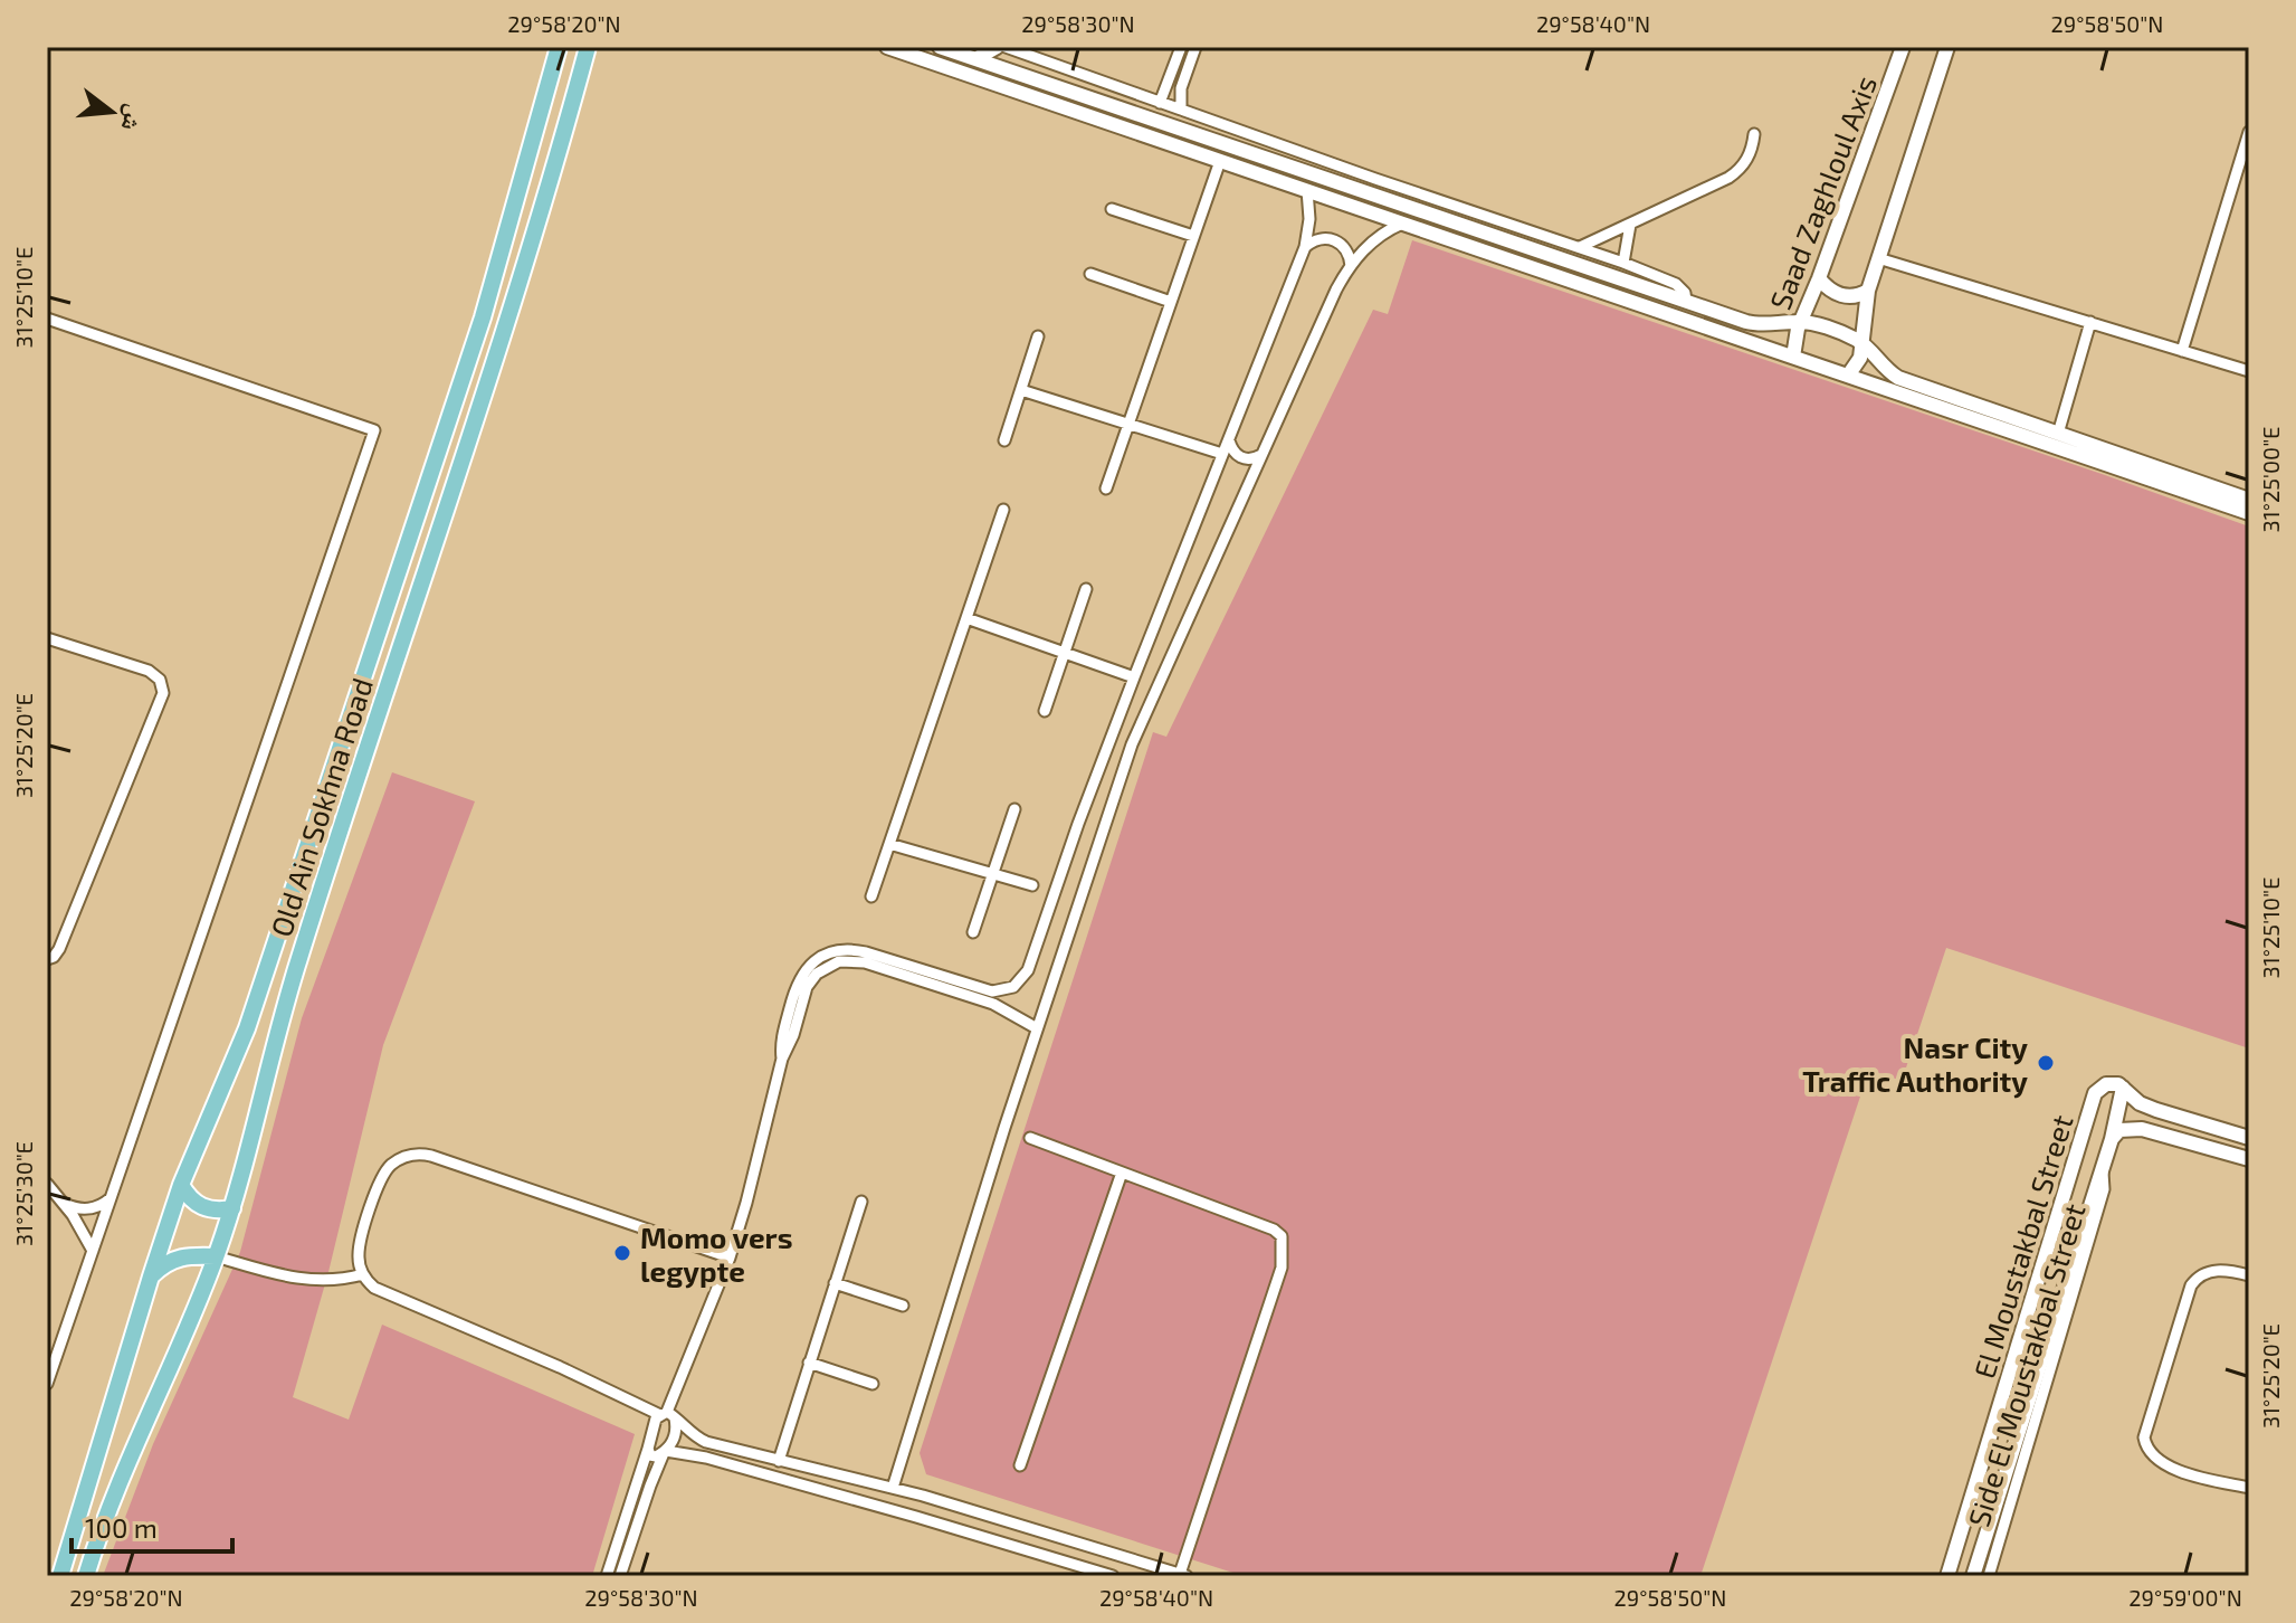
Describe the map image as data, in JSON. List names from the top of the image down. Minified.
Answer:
{"streets":{"main road":["Saad Zaghloul Axis","Old Ain Sokhna Road","El Moustakbal Street"],"street":["Side El Moustakbal Street"]},"crossings":[["El Moustakbal Street","Side El Moustakbal Street"]],"places":["Nasr City Traffic Authority","Momo vers legypte"],"scale_bar":"100 m","north":"right","coordinates":["29°58'20\"N","29°58'30\"N","29°58'40\"N","29°58'50\"N","31°25'10\"E","31°25'00\"E","31°25'20\"E","31°25'30\"E","29°59'00\"N"]}
